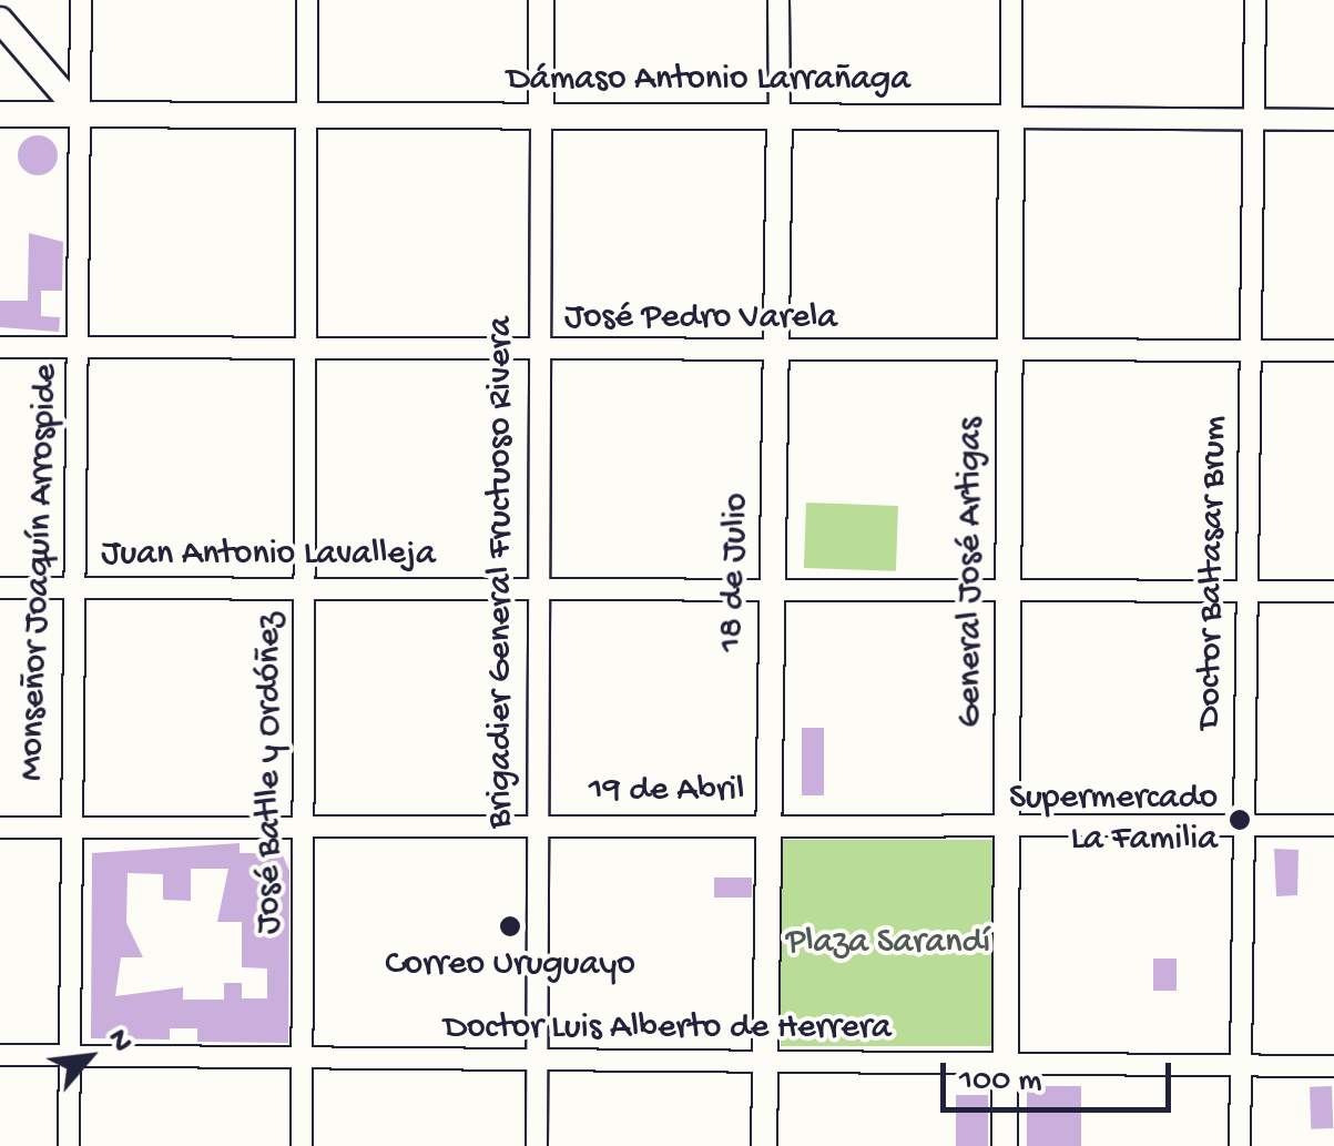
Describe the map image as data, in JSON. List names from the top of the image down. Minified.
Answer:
{"streets":{"street":["Dámaso Antonio Larrañaga","José Pedro Varela","Juan Antonio Lavalleja","Monseñor Joaquín Arrospide","Brigadier General Fructuoso Rivera","18 de Julio","General José Artigas","Doctor Baltasar Brum","José Batlle y Ordóñez","19 de Abril","Doctor Luis Alberto de Herrera"]},"crossings":[["Dámaso Antonio Larrañaga","Monseñor Joaquín Arrospide"],["Dámaso Antonio Larrañaga","Brigadier General Fructuoso Rivera"],["Dámaso Antonio Larrañaga","18 de Julio"],["Dámaso Antonio Larrañaga","General José Artigas"],["Dámaso Antonio Larrañaga","Doctor Baltasar Brum"],["Dámaso Antonio Larrañaga","José Batlle y Ordóñez"],["José Pedro Varela","Monseñor Joaquín Arrospide"],["José Pedro Varela","Brigadier General Fructuoso Rivera"],["José Pedro Varela","18 de Julio"],["José Pedro Varela","General José Artigas"],["José Pedro Varela","Doctor Baltasar Brum"],["José Pedro Varela","José Batlle y Ordóñez"],["Juan Antonio Lavalleja","Monseñor Joaquín Arrospide"],["Juan Antonio Lavalleja","Brigadier General Fructuoso Rivera"],["Juan Antonio Lavalleja","18 de Julio"],["Juan Antonio Lavalleja","General José Artigas"],["Juan Antonio Lavalleja","Doctor Baltasar Brum"],["Juan Antonio Lavalleja","José Batlle y Ordóñez"],["Monseñor Joaquín Arrospide","19 de Abril"],["Monseñor Joaquín Arrospide","Doctor Luis Alberto de Herrera"],["Brigadier General Fructuoso Rivera","19 de Abril"],["Brigadier General Fructuoso Rivera","Doctor Luis Alberto de Herrera"],["18 de Julio","19 de Abril"],["18 de Julio","Doctor Luis Alberto de Herrera"],["General José Artigas","19 de Abril"],["General José Artigas","Doctor Luis Alberto de Herrera"],["Doctor Baltasar Brum","19 de Abril"],["Doctor Baltasar Brum","Doctor Luis Alberto de Herrera"],["José Batlle y Ordóñez","19 de Abril"],["José Batlle y Ordóñez","Doctor Luis Alberto de Herrera"]],"parks":["Plaza Sarandí"],"places":["Supermercado La Familia","Correo Uruguayo"],"scale_bar":"100 m","north":"top right"}
